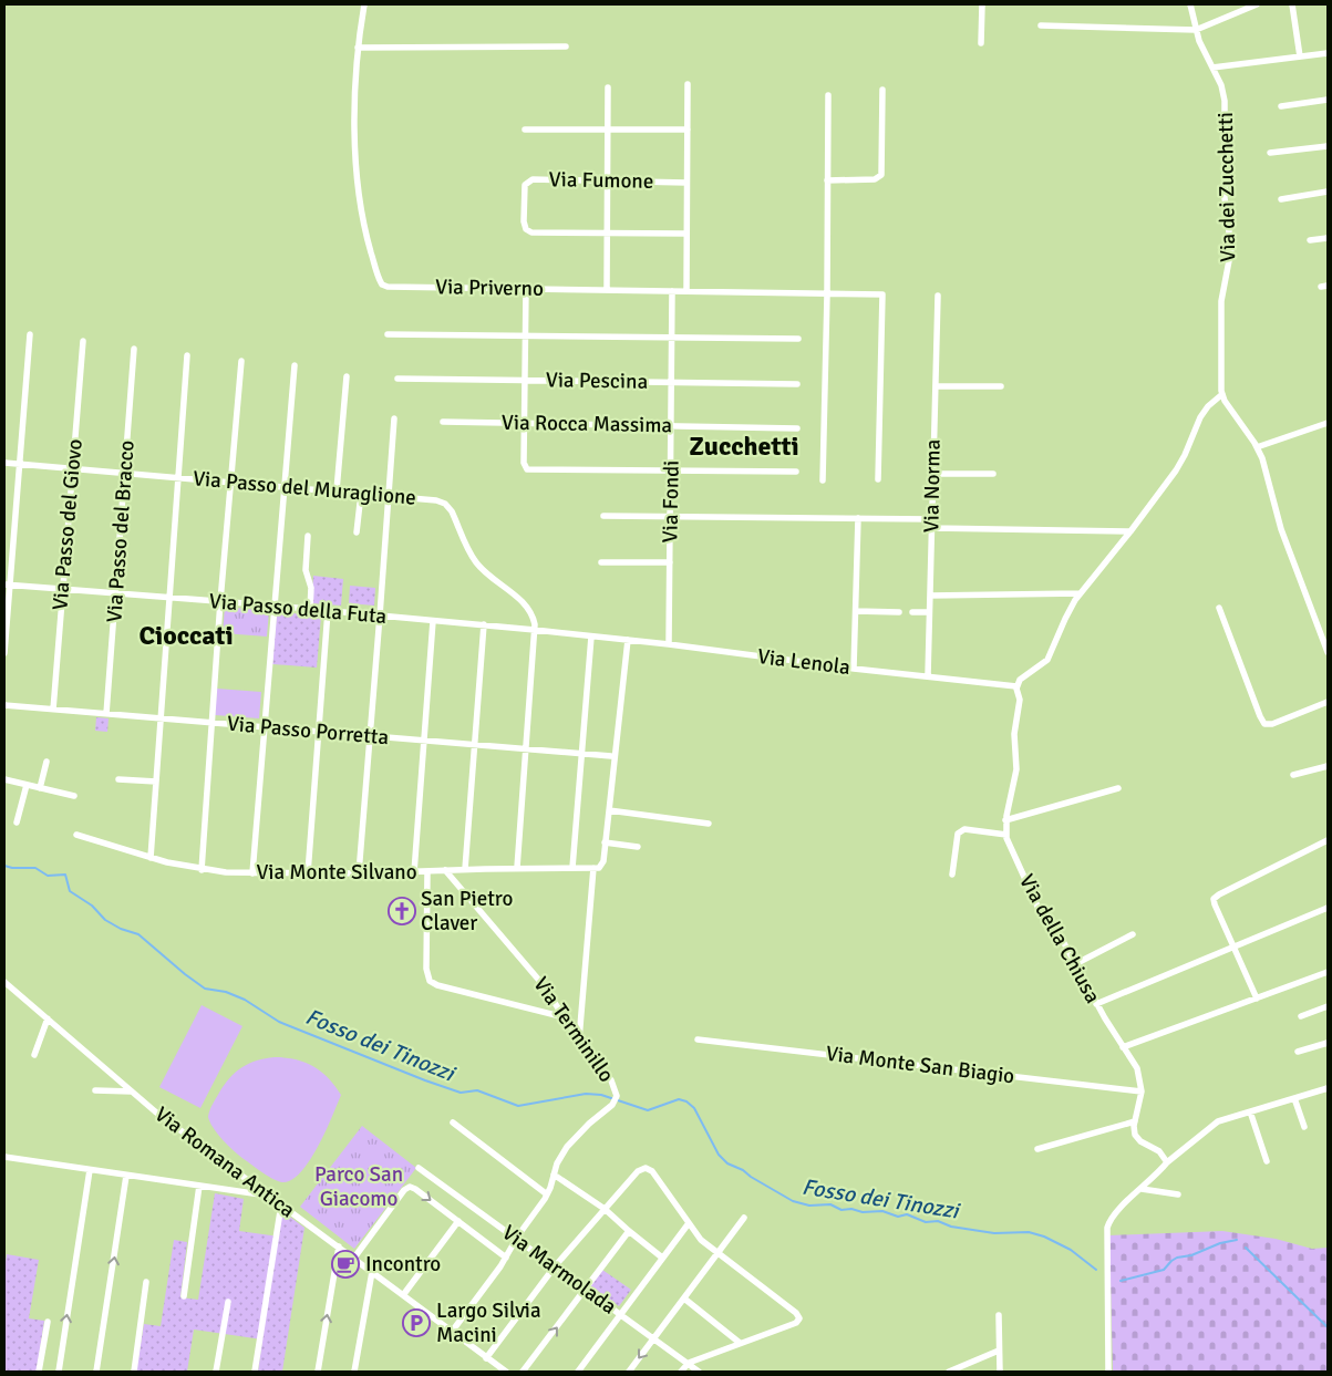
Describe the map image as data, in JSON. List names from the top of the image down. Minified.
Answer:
{"streets":{"street":["Via Fumone","Via dei Zucchetti","Via Priverno","Via Pescina","Via Rocca Massima","Via Norma","Via Passo del Muraglione","Via Fondi","Via Passo del Giovo","Via Passo del Bracco","Via Passo della Futa","Via Lenola","Via Passo Porretta","Via Monte Silvano","Via della Chiusa","Via Terminillo","Via Monte San Biagio","Via Romana Antica","Via Marmolada"]},"crossings":[["Via Priverno","Via Fondi"],["Via Pescina","Via Fondi"],["Via Rocca Massima","Via Fondi"],["Via Norma","Via Lenola"],["Via Passo del Muraglione","Via Passo del Giovo"],["Via Passo del Muraglione","Via Passo del Bracco"],["Via Passo del Muraglione","Via Passo della Futa"],["Via Fondi","Via Lenola"],["Via Passo del Giovo","Via Passo della Futa"],["Via Passo del Giovo","Via Passo Porretta"],["Via Passo del Bracco","Via Passo della Futa"],["Via Passo del Bracco","Via Passo Porretta"],["Via Passo della Futa","Via Lenola"],["Via Lenola","Via della Chiusa"],["Via Monte Silvano","Via Terminillo"],["Via della Chiusa","Via Monte San Biagio"],["Via Terminillo","Via Romana Antica"],["Via Terminillo","Via Marmolada"]],"districts":["Zucchetti","Cioccati"],"water":["Fosso dei Tinozzi"],"parks":["Parco San Giacomo"],"places":{"church":["San Pietro Claver"],"cafe":["Incontro"],"parking":["Largo Silvia Macini"]}}
